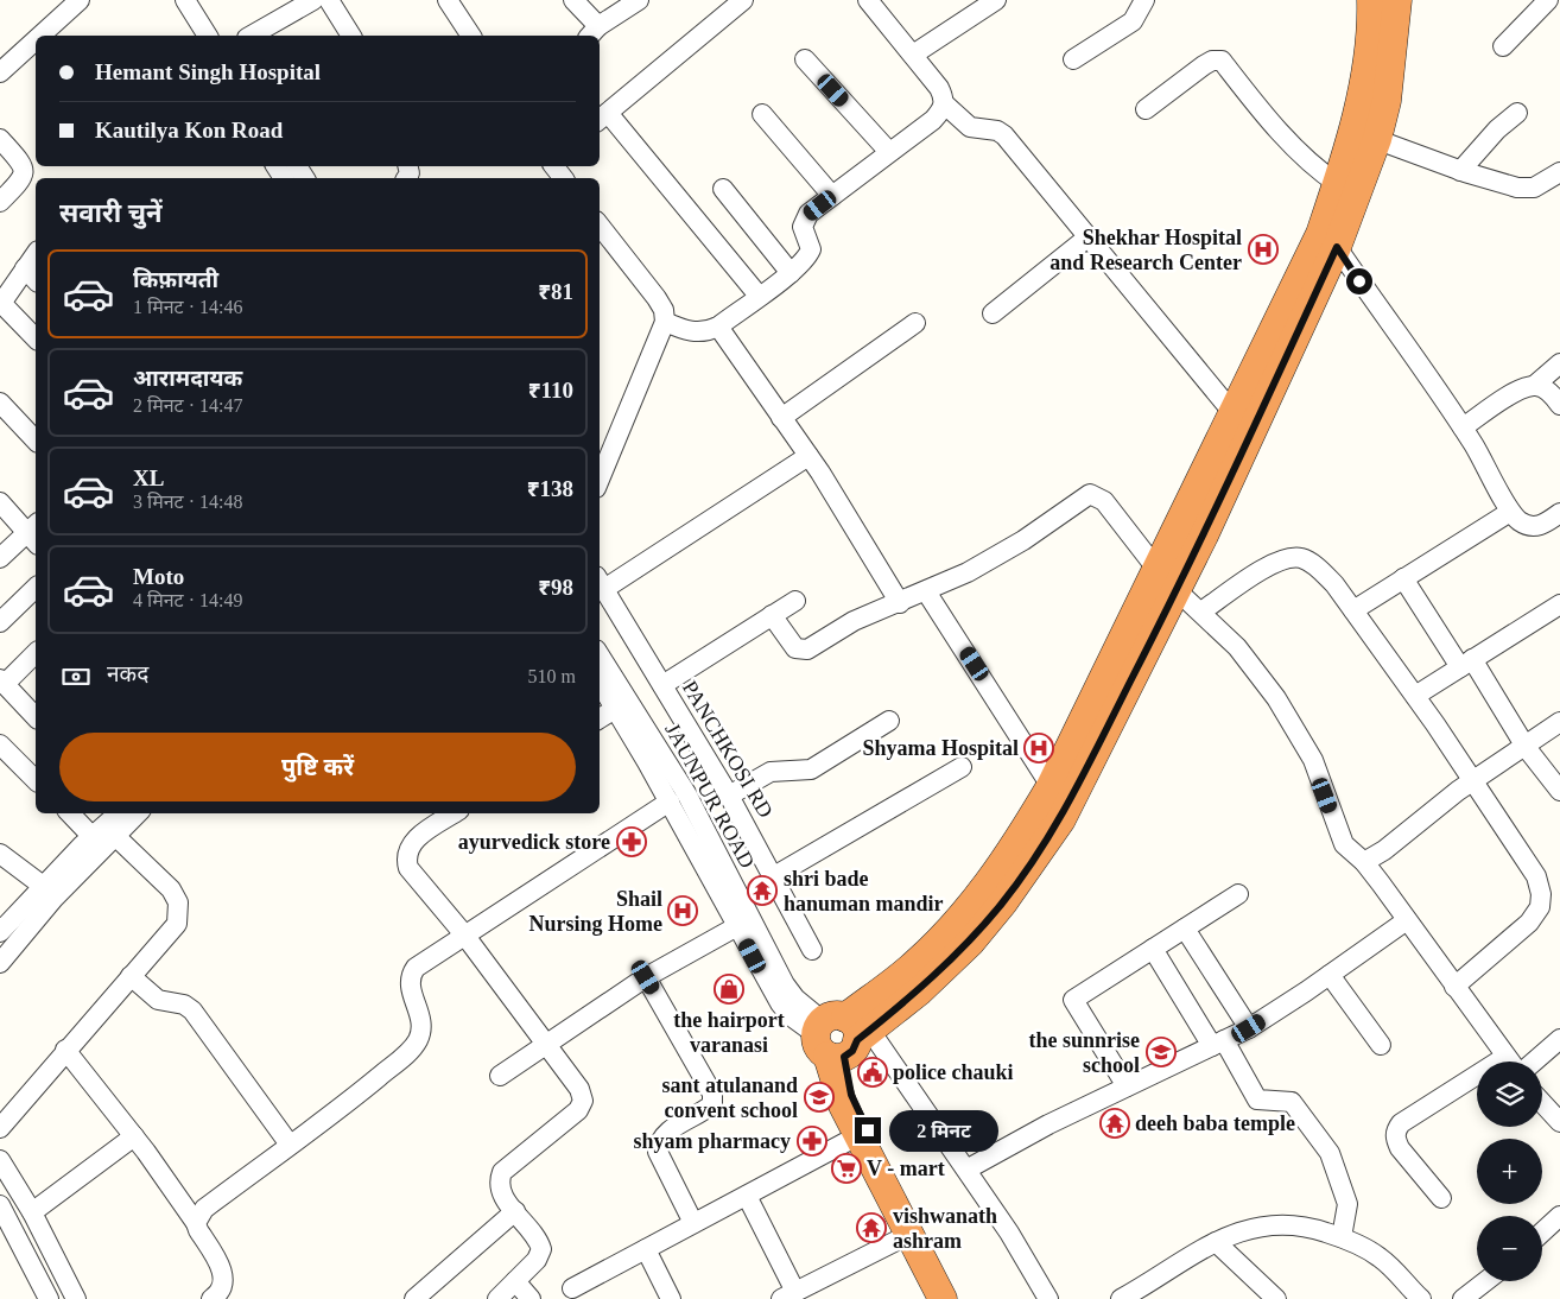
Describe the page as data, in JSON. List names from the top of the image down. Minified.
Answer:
{"streets":{"street":["PANCHKOSI RD","JAUNPUR ROAD"]},"places":{"hospital":["Shekhar Hospital and Research Center","Shyama Hospital","Shail Nursing Home"],"pharmacy":["ayurvedick store","shyam pharmacy"],"temple":["shri bade hanuman mandir","deeh baba temple","vishwanath ashram"],"shop":["the hairport varanasi"],"school or university":["the sunnrise school","sant atulanand convent school"],"public building":["police chauki"],"supermarket":["V - mart"]},"page":{"banner":["Hemant Singh Hospital","Kautilya Kon Road"],"heading":"सवारी चुनें","list":[{"name":"किफ़ायती","note":"1 मिनट · 14:46","value":"₹81"},{"name":"आरामदायक","note":"2 मिनट · 14:47","value":"₹110"},{"name":"XL","note":"3 मिनट · 14:48","value":"₹138"},{"name":"Moto","note":"4 मिनट · 14:49","value":"₹98"}],"pay":["नकद","510 m"],"buttons":"पुष्टि करें","map_buttons":["+","−"],"bubble":"2 मिनट"}}
